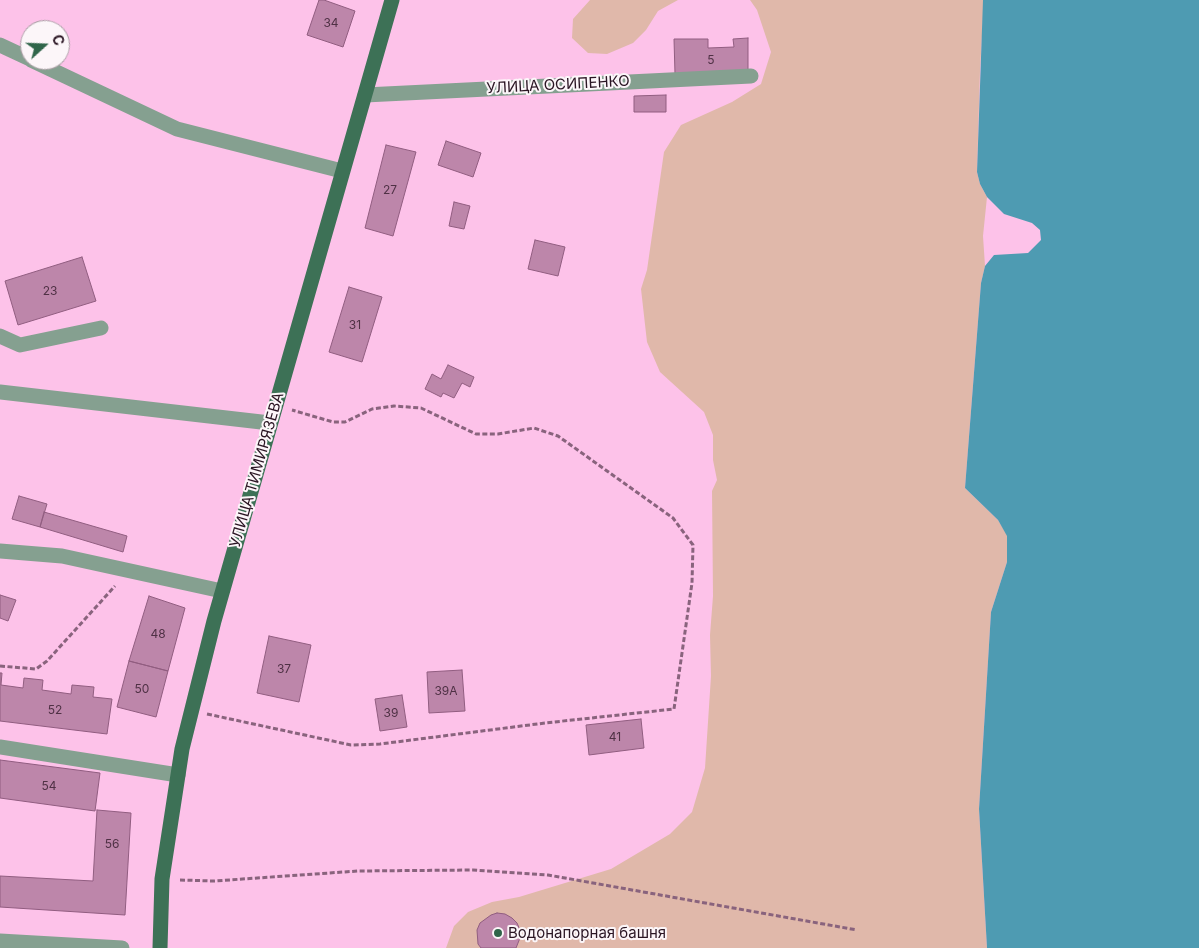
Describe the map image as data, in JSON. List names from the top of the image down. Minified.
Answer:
{"streets":{"main road":["УЛИЦА ТИМИРЯЗЕВА"],"street":["УЛИЦА ОСИПЕНКО"]},"crossings":[["УЛИЦА ОСИПЕНКО","УЛИЦА ТИМИРЯЗЕВА"]],"places":["Водонапорная башня"],"house_numbers":["34","5","27","23","31","48","37","50","39А","52","39","41","54","56"],"north":"right"}
